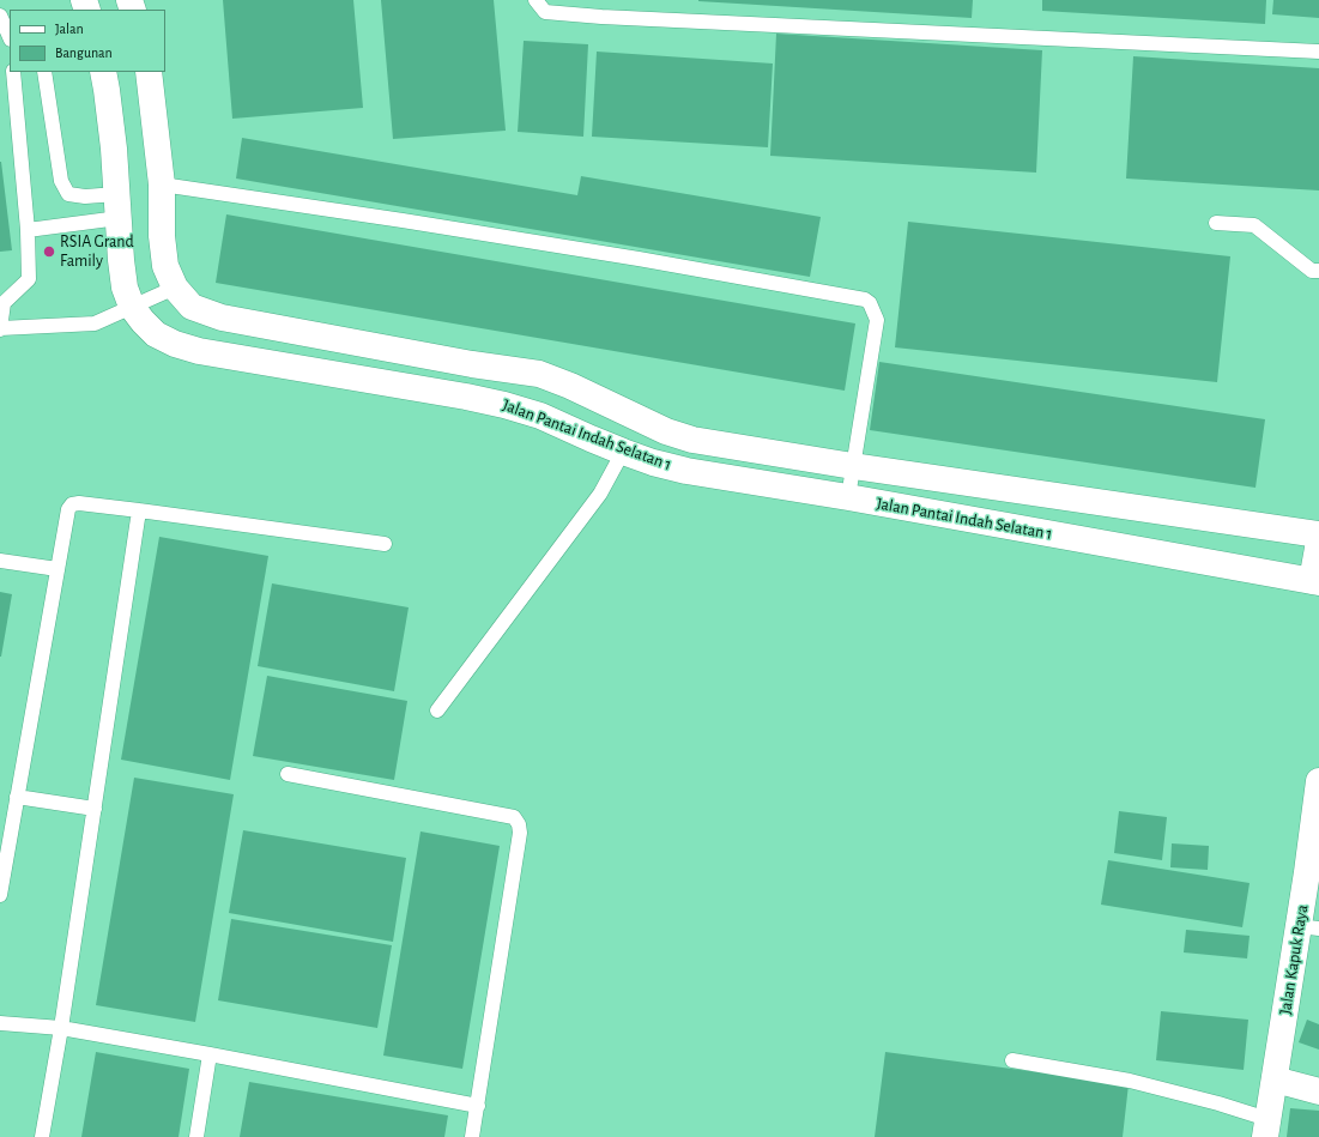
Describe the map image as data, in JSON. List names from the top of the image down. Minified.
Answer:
{"streets":{"street":["Jalan Pantai Indah Selatan 1","Jalan Kapuk Raya"]},"places":["RSIA Grand Family"],"legend":["Jalan","Bangunan"]}
